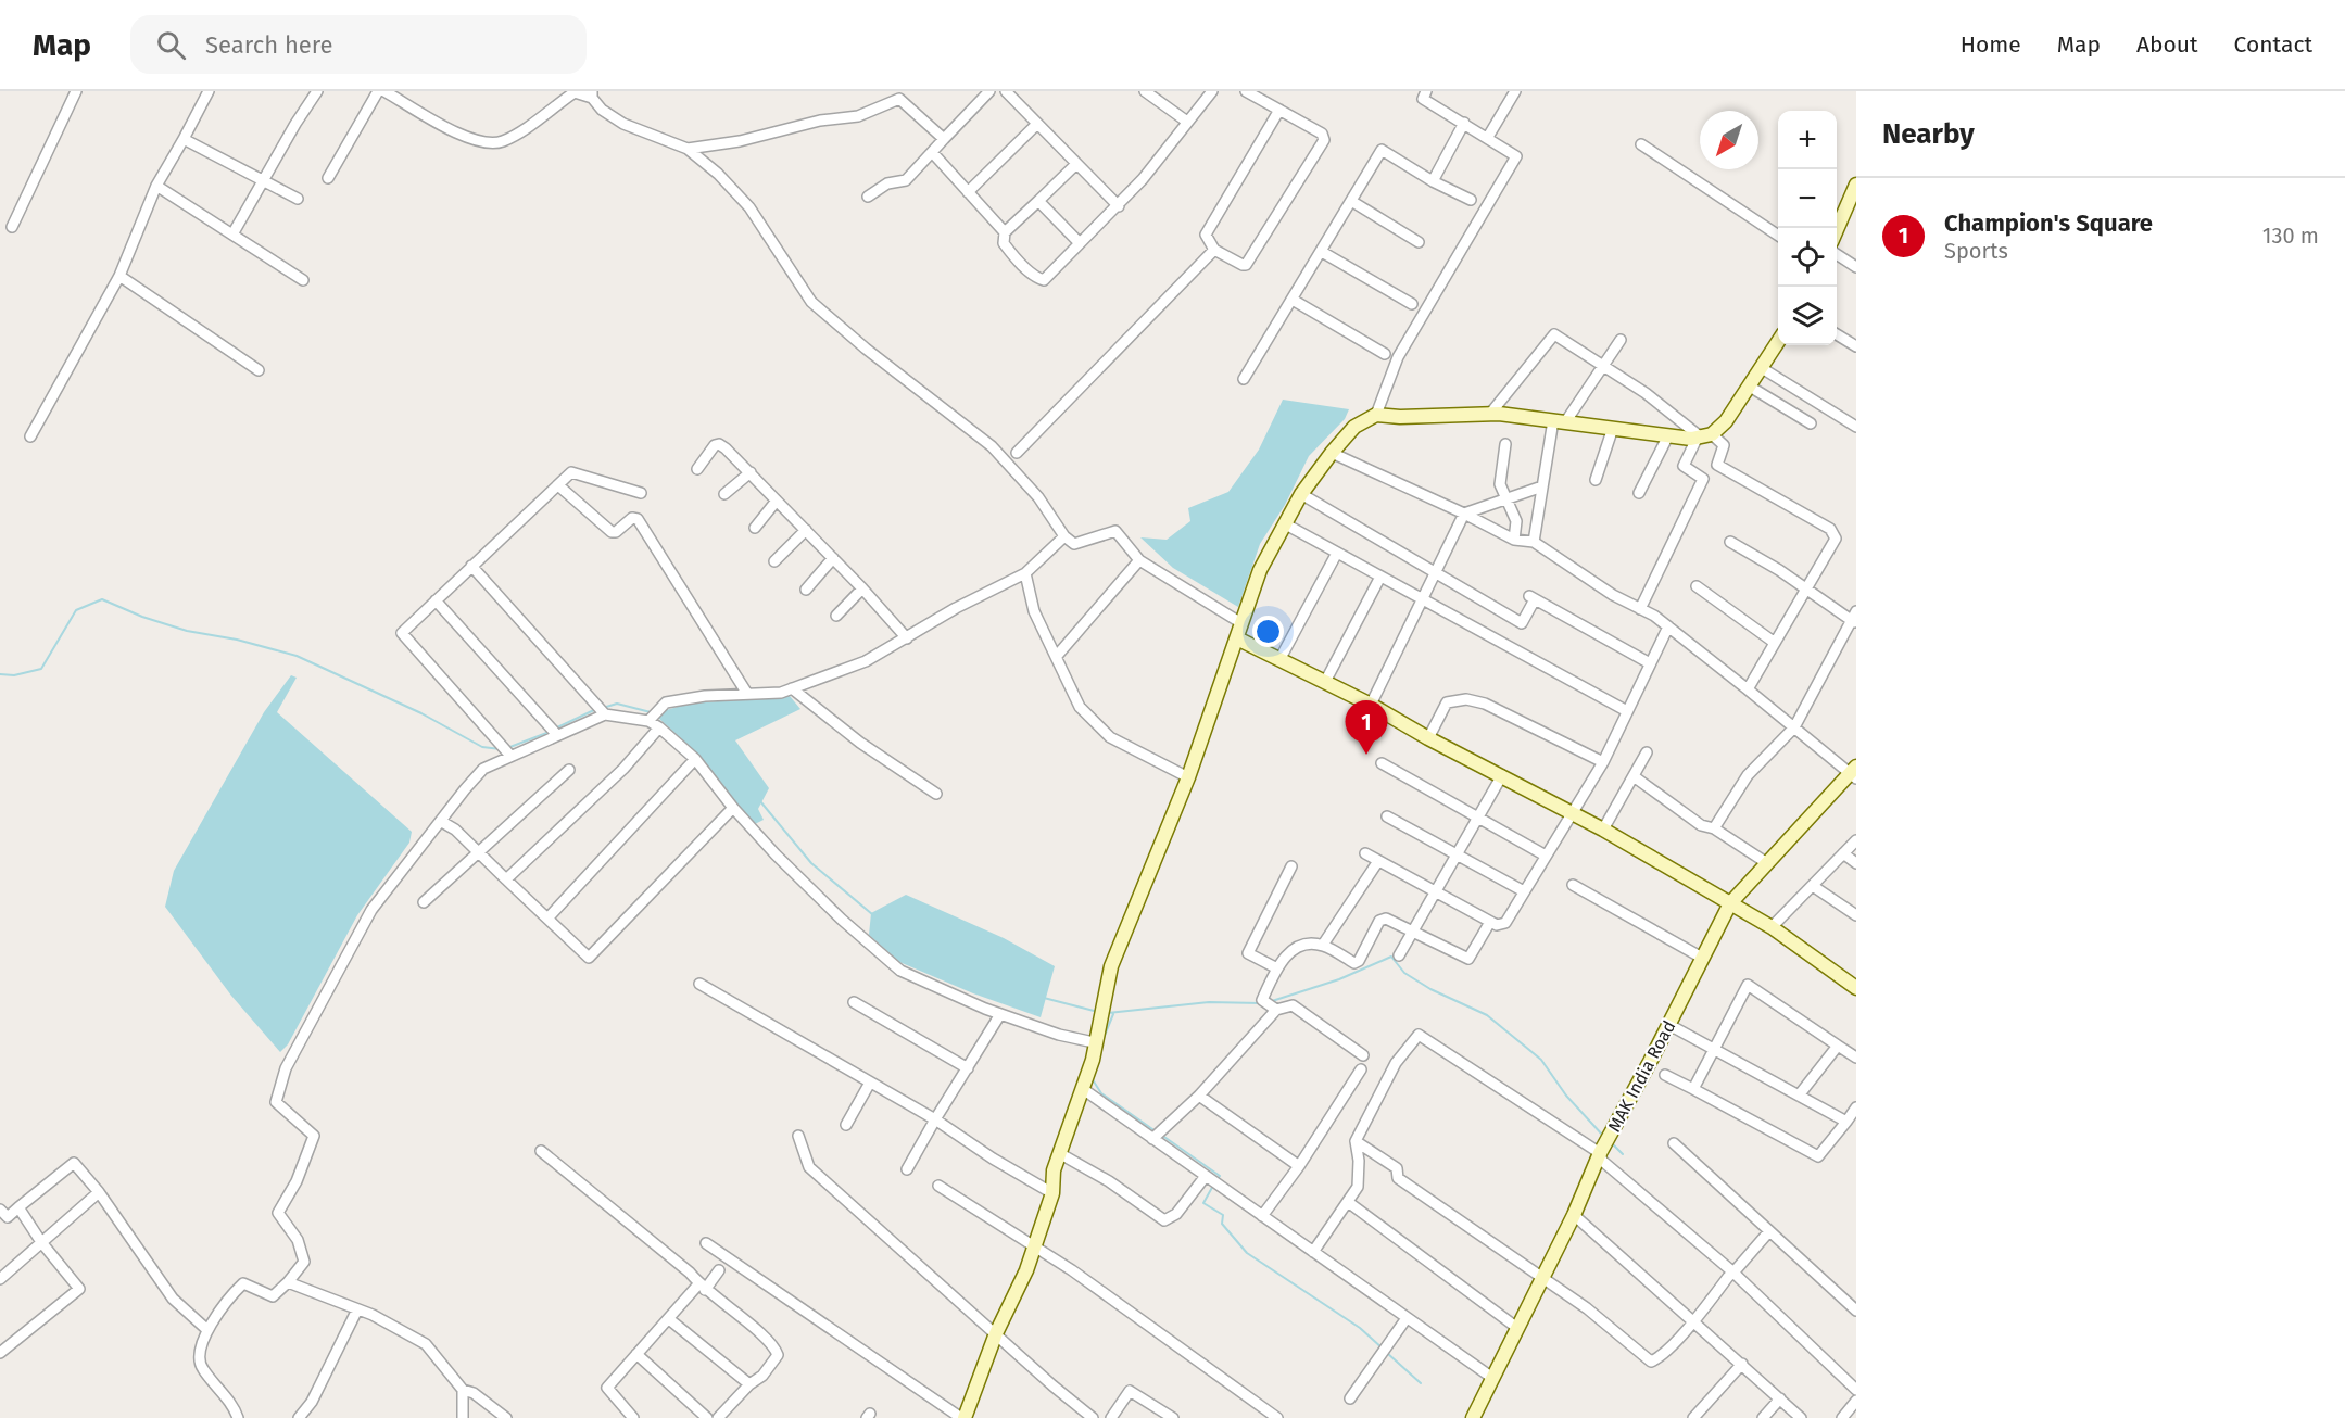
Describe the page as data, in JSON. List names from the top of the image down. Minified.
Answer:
{"streets":{"street":["MAK India Road"]},"north":"bottom left","page":{"header":"Map","search":"Search here","nav":["Home","Map","About","Contact"],"heading":"Nearby","map_buttons":["+","−"],"list":[{"mark":"1","name":"Champion's Square","note":"Sports","value":"130 m"}],"pins":"1"}}
